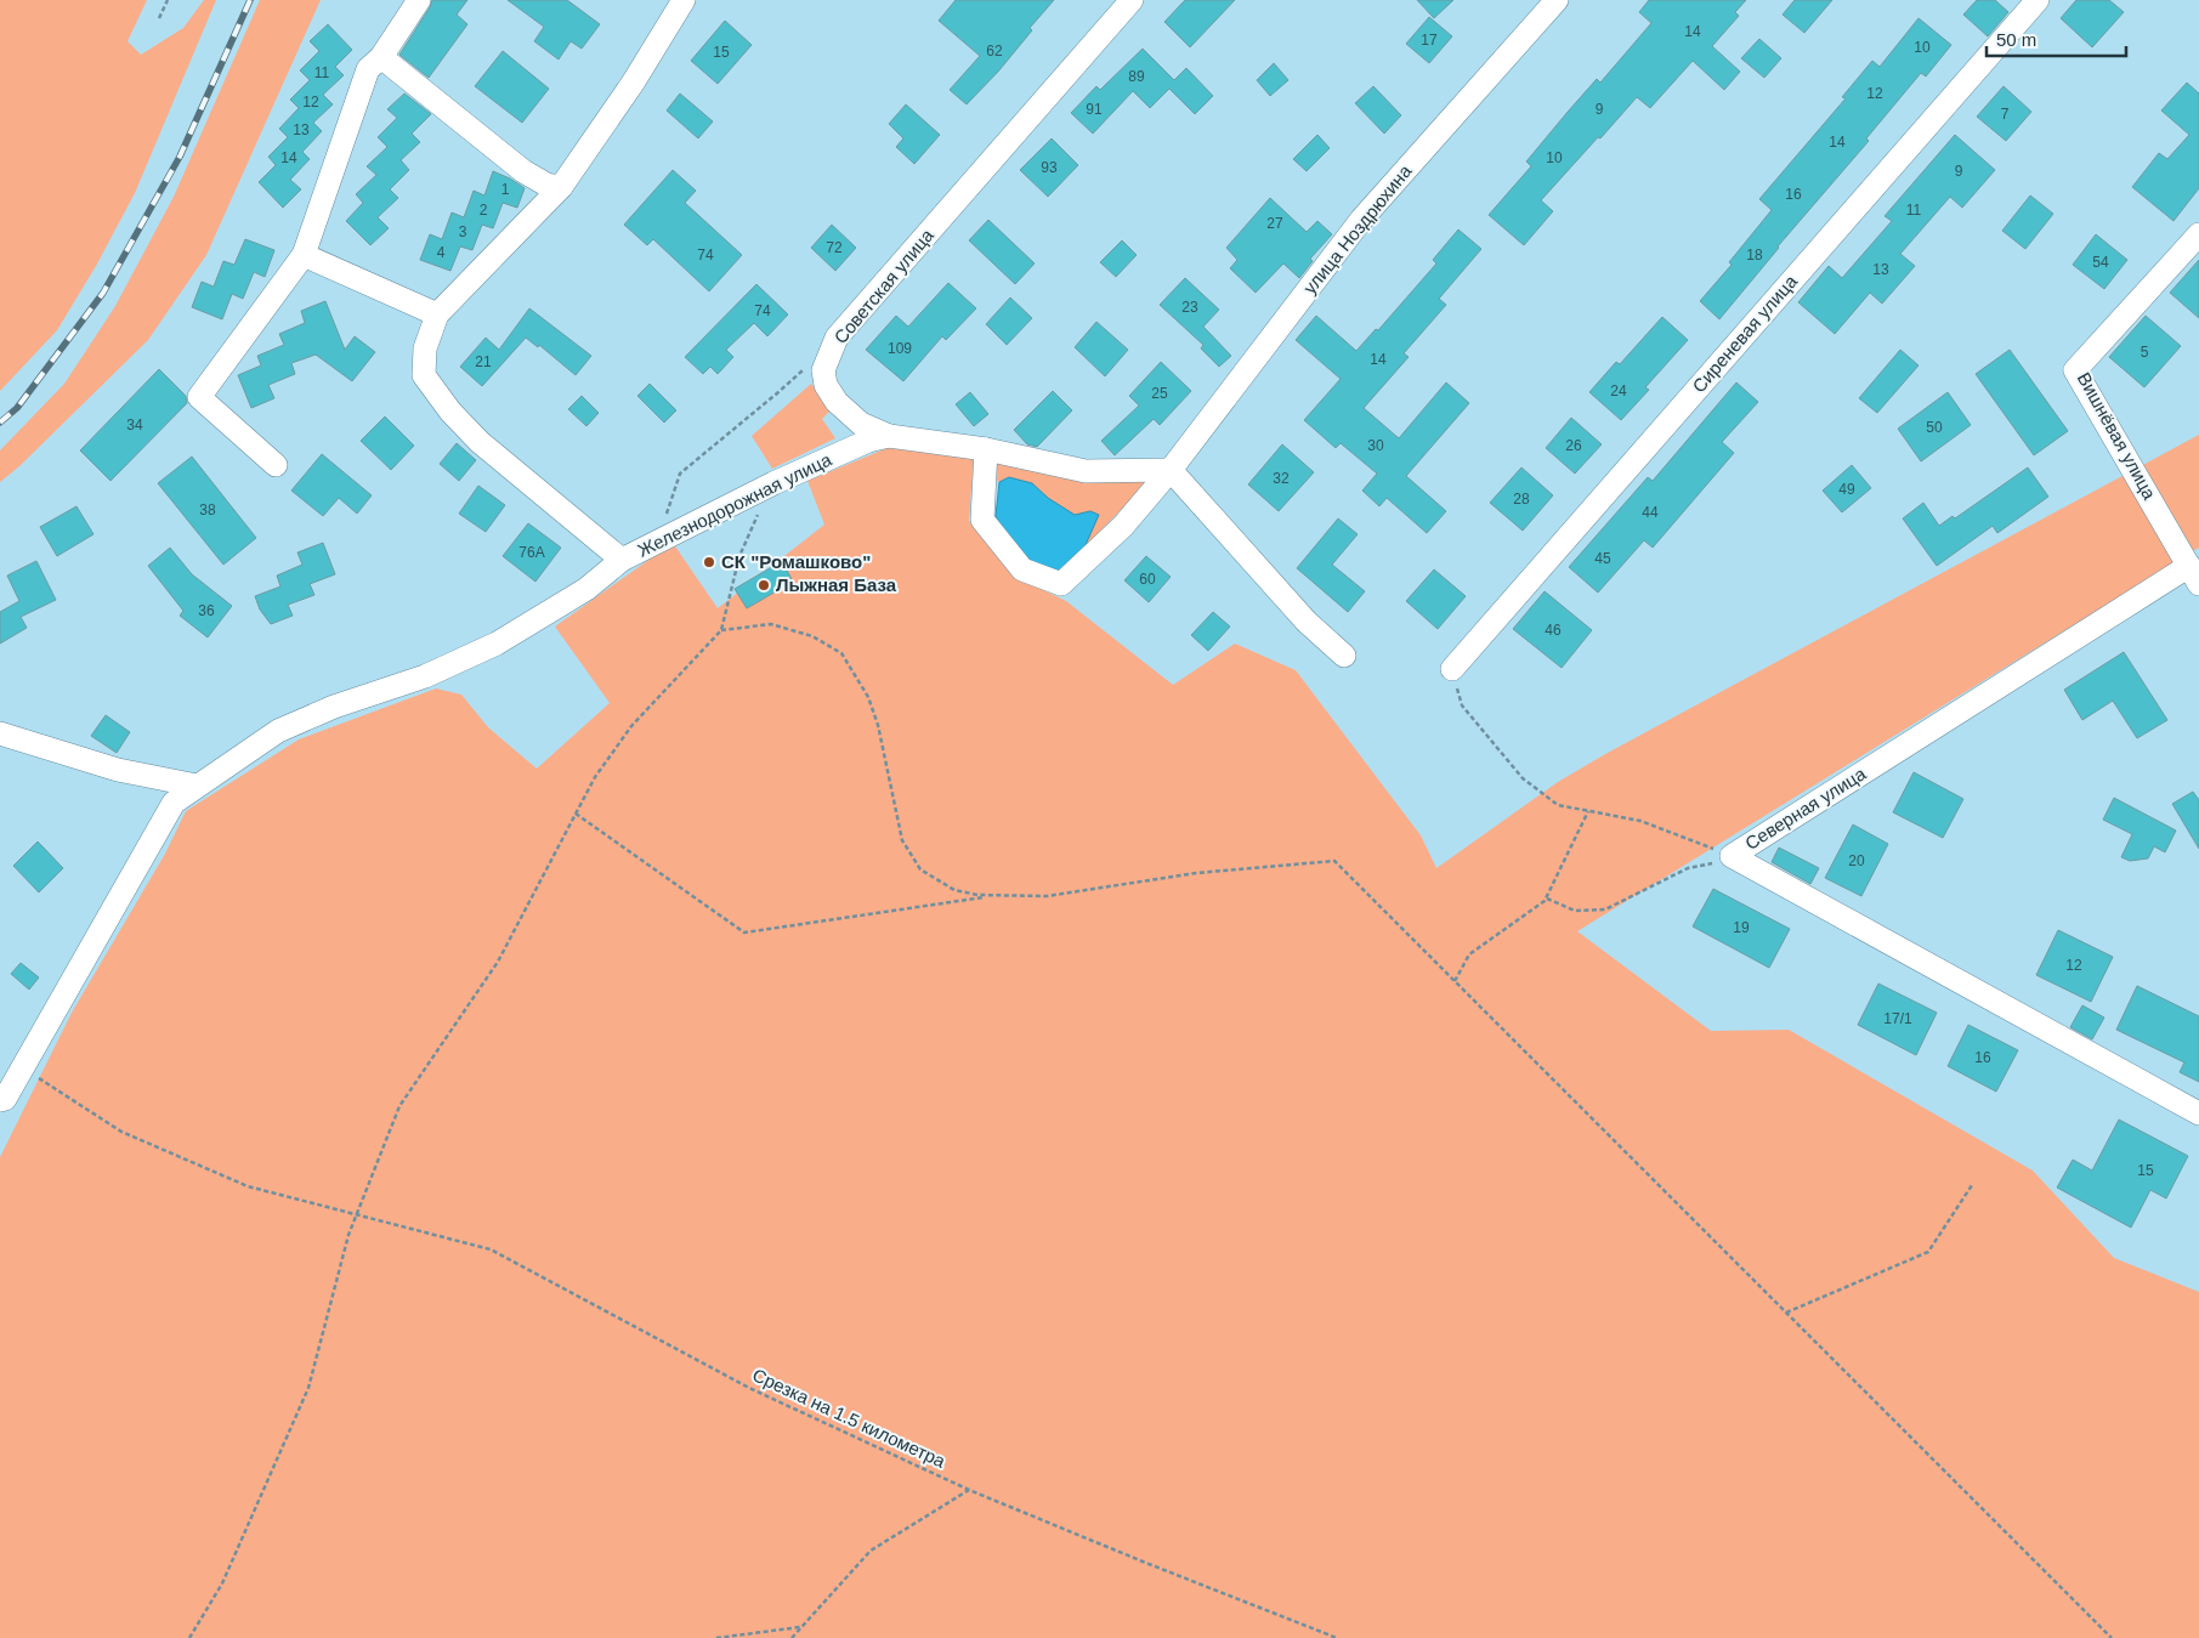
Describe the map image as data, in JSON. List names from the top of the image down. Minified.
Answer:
{"streets":{"street":["улица Ноздрюхина","Советская улица","Сиреневая улица","Вишнёвая улица","Железнодорожная улица","Северная улица"],"path":["Срезка на 1.5 километра"]},"crossings":[["улица Ноздрюхина","Советская улица"],["Советская улица","Железнодорожная улица"],["Вишнёвая улица","Северная улица"]],"places":["СК \"Ромашково\"","Лыжная База"],"house_numbers":["14","17","10","62","15","11","89","12","12","91","9","7","13","14","14","10","93","9","1","16","2","11","27","3","72","4","74","18","54","13","23","74","109","5","14","21","24","25","34","50","30","26","32","49","28","38","44","76А","45","60","36","46","20","19","12","17/1","16","15"],"scale_bar":"50 m"}
